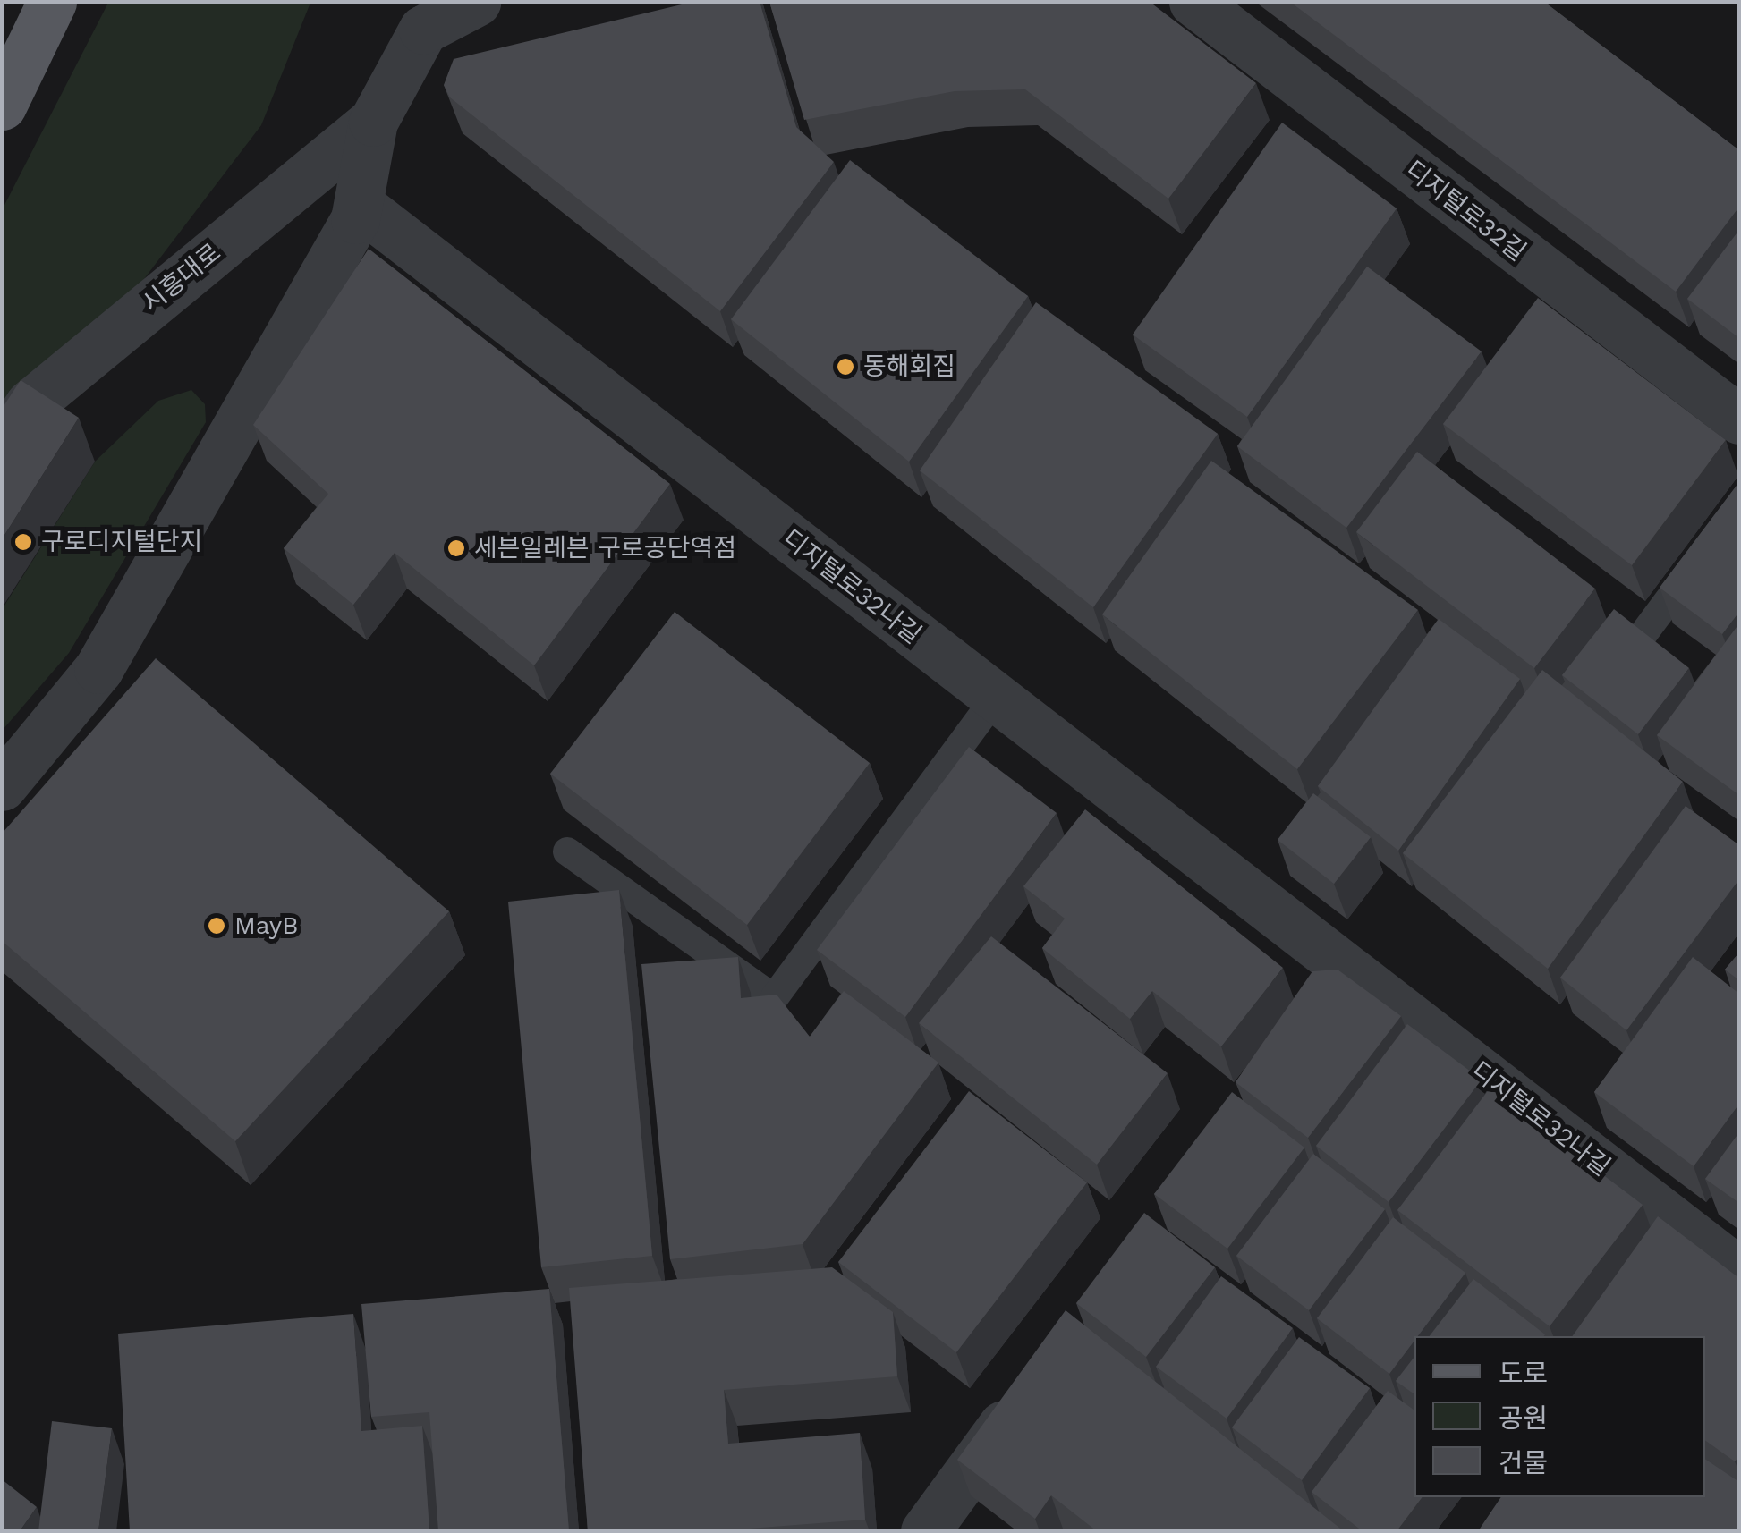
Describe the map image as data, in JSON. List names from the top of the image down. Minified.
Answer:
{"streets":{"street":["디지털로32길","시흥대로","디지털로32나길"]},"places":["동해회집","구로디지털단지","세븐일레븐 구로공단역점","MayB"],"legend":["도로","공원","건물"]}
